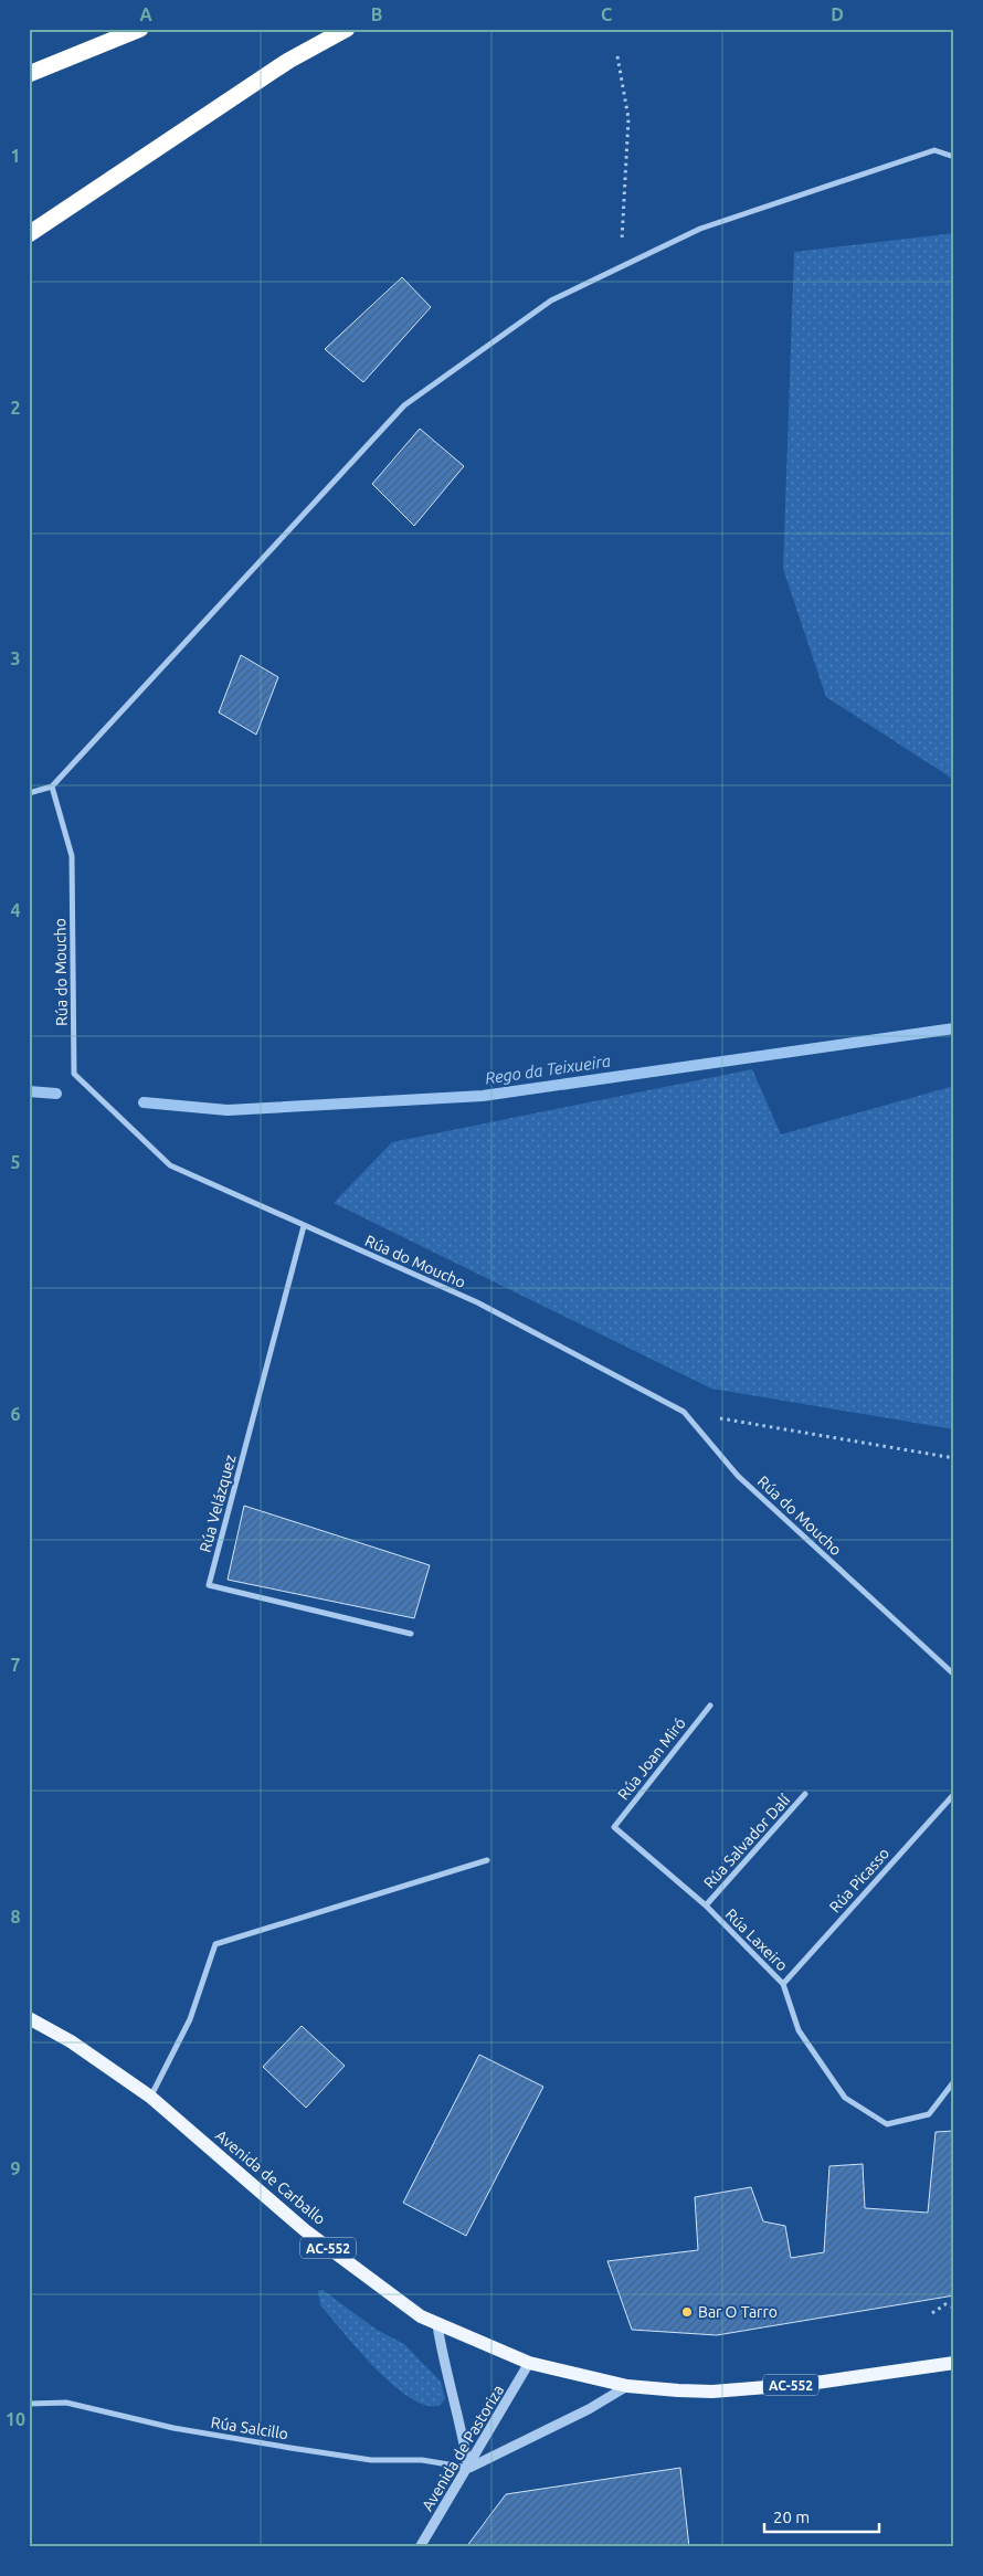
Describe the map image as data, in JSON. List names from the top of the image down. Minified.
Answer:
{"streets":{"main road":["Avenida de Carballo","AC-552"],"street":["Rúa do Moucho","Rúa Velázquez","Rúa Joan Miró","Rúa Salvador Dalí","Rúa Picasso","Rúa Laxeiro","Rúa Salcillo","Avenida de Pastoriza"]},"crossings":[["Rúa do Moucho","Rúa Velázquez"],["Rúa Joan Miró","Rúa Laxeiro"],["Rúa Salvador Dalí","Rúa Laxeiro"],["Rúa Picasso","Rúa Laxeiro"],["Avenida de Carballo","Avenida de Pastoriza"],["Rúa Salcillo","Avenida de Pastoriza"]],"water":["Rego da Teixueira"],"places":["Bar O Tarro"],"scale_bar":"20 m","grid":{"columns":["A","B","C","D"],"rows":["1","2","3","4","5","6","7","8","9","10"]}}
